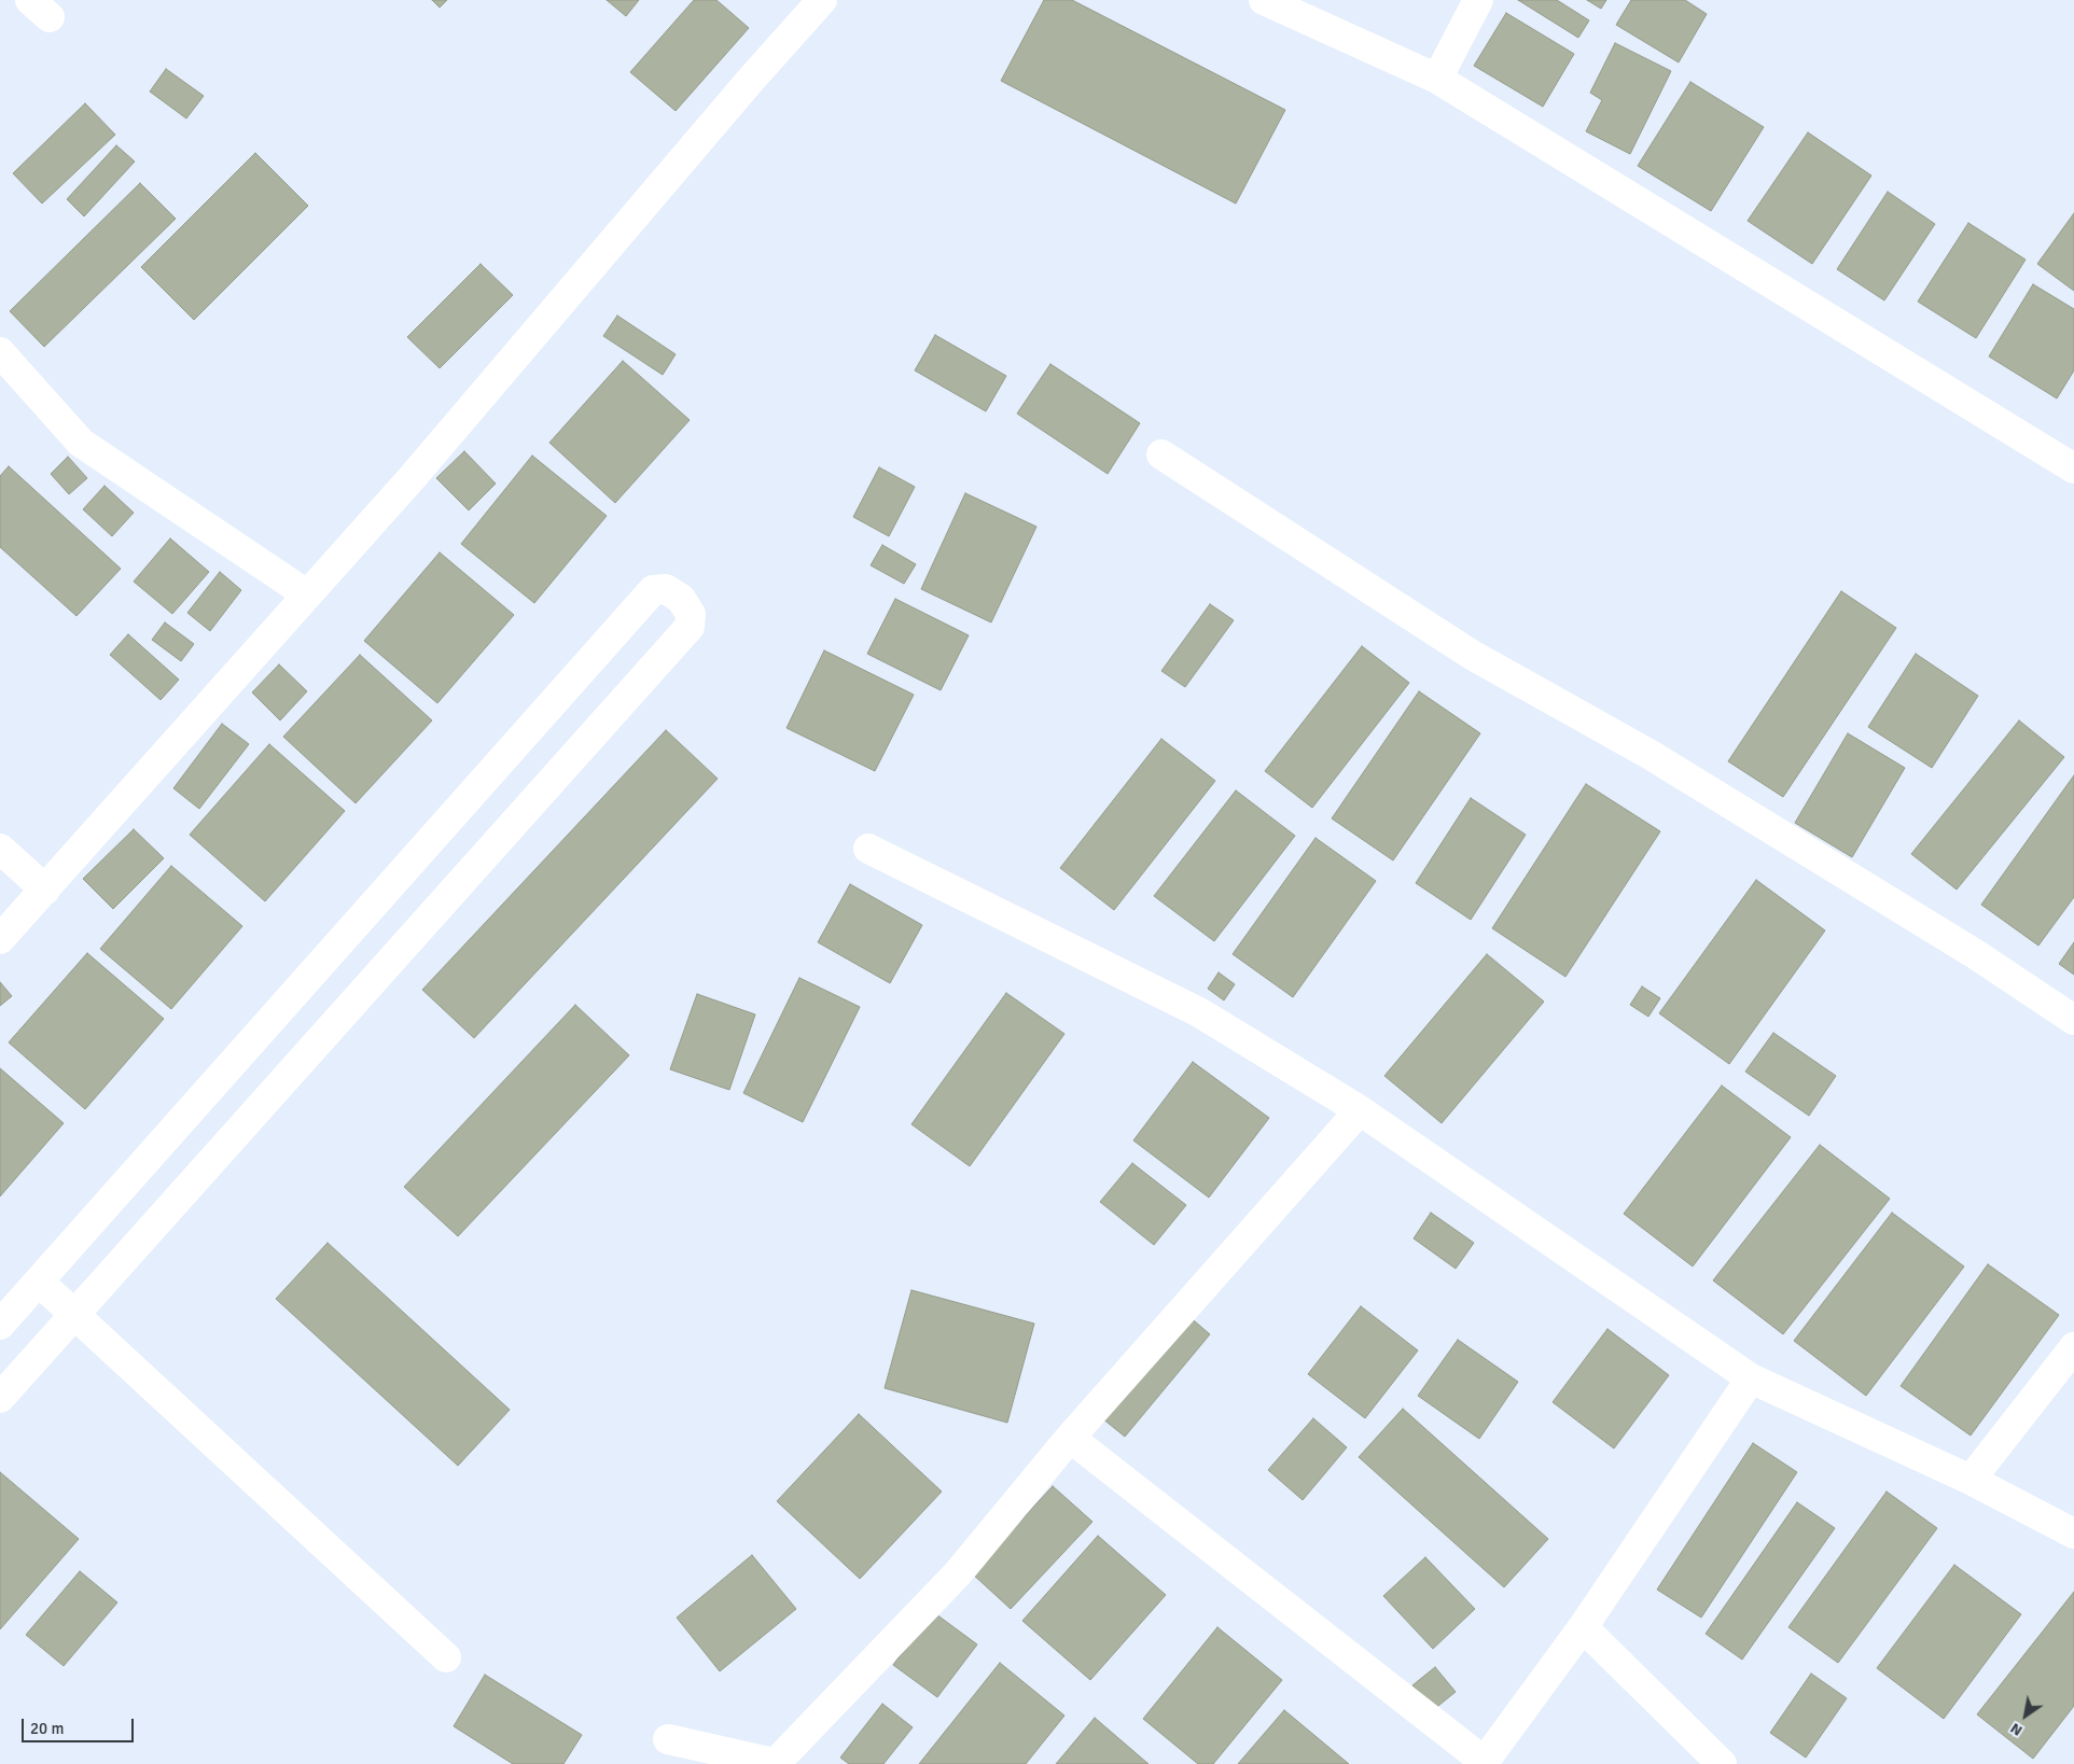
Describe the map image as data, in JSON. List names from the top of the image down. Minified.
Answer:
{"scale_bar":"20 m","north":"bottom left"}
